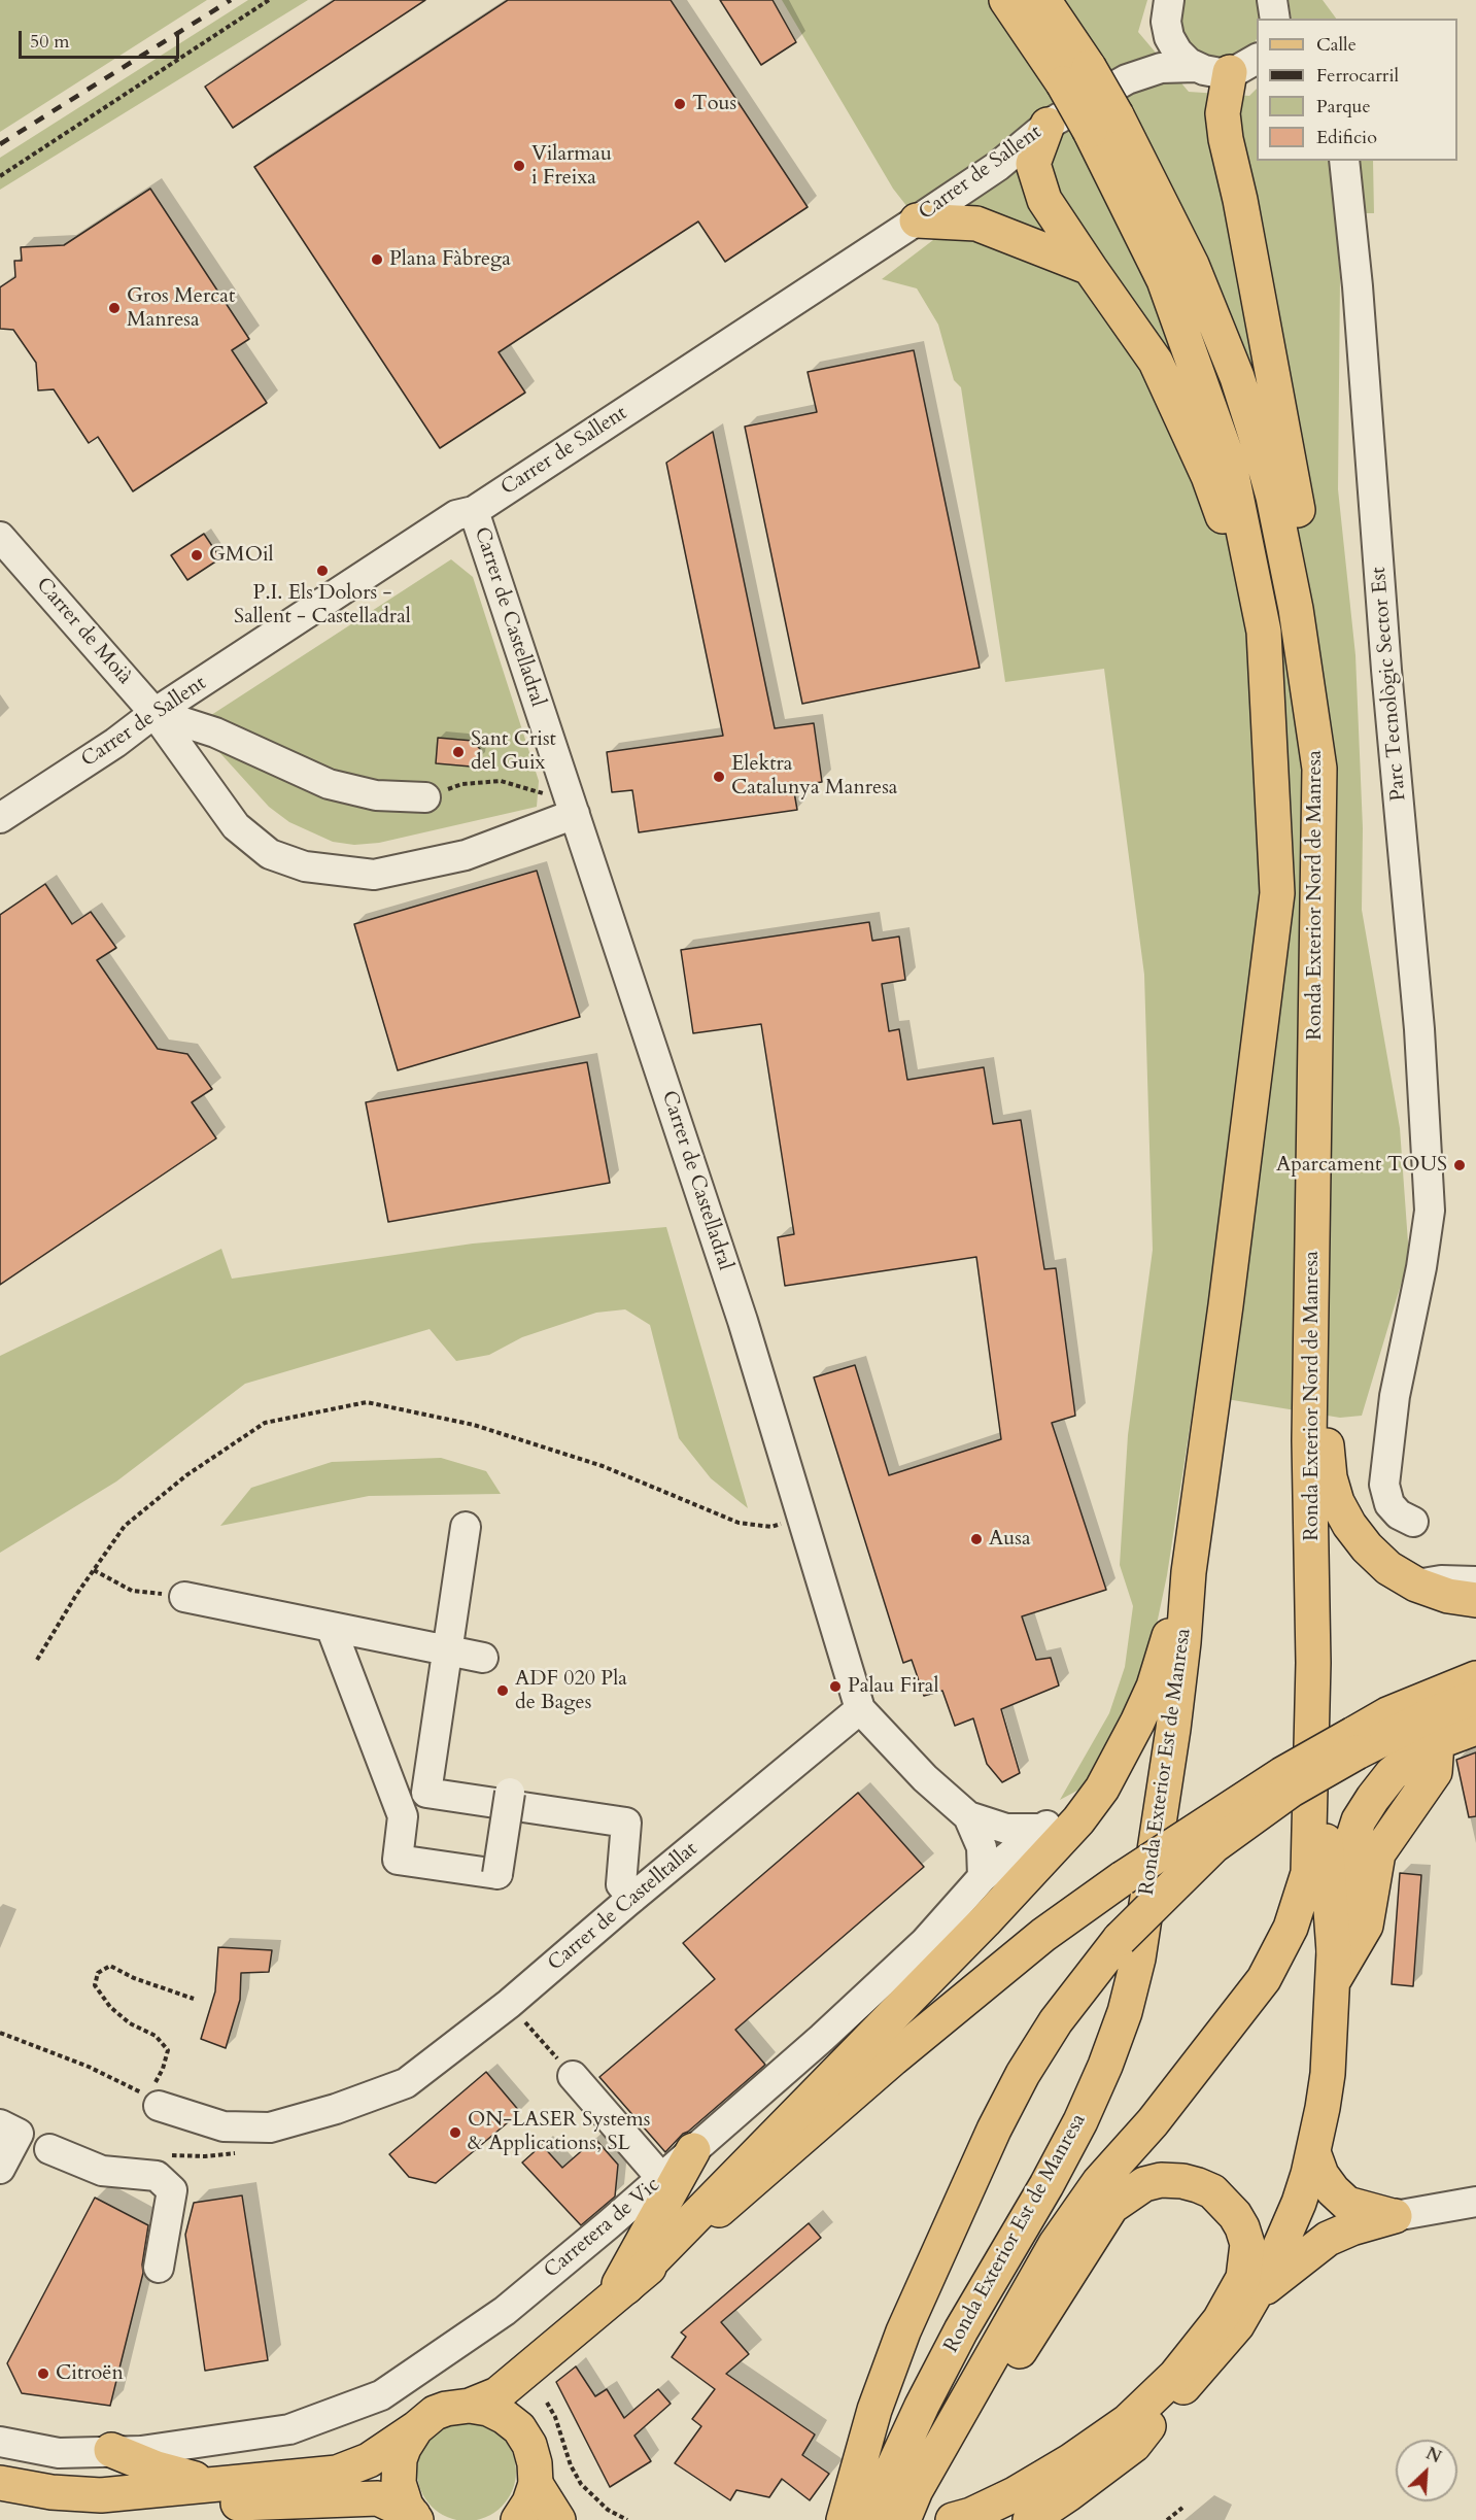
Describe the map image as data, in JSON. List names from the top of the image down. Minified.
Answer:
{"streets":{"main road":["Ronda Exterior Nord de Manresa","Ronda Exterior Est de Manresa"],"street":["Carrer de Sallent","Carrer de Castelladral","Carrer de Moià","Parc Tecnològic Sector Est","Carrer de Castelltallat","Carretera de Vic"]},"crossings":[["Carrer de Sallent","Carrer de Castelladral"],["Carrer de Sallent","Carrer de Moià"],["Carrer de Castelladral","Carrer de Moià"],["Carrer de Castelladral","Carrer de Castelltallat"],["Carrer de Castelladral","Carretera de Vic"],["Ronda Exterior Nord de Manresa","Ronda Exterior Est de Manresa"]],"places":["Tous","Vilarmau i Freixa","Plana Fàbrega","Gros Mercat Manresa","GMOil","P.I. Els Dolors - Sallent - Castelladral","Sant Crist del Guix","Elektra Catalunya Manresa","Aparcament TOUS","Ausa","Palau Firal","ADF 020 Pla de Bages","ON-LASER Systems & Applications, SL","Citroën"],"legend":["Calle","Ferrocarril","Parque","Edificio"],"scale_bar":"50 m","north":"top right"}
